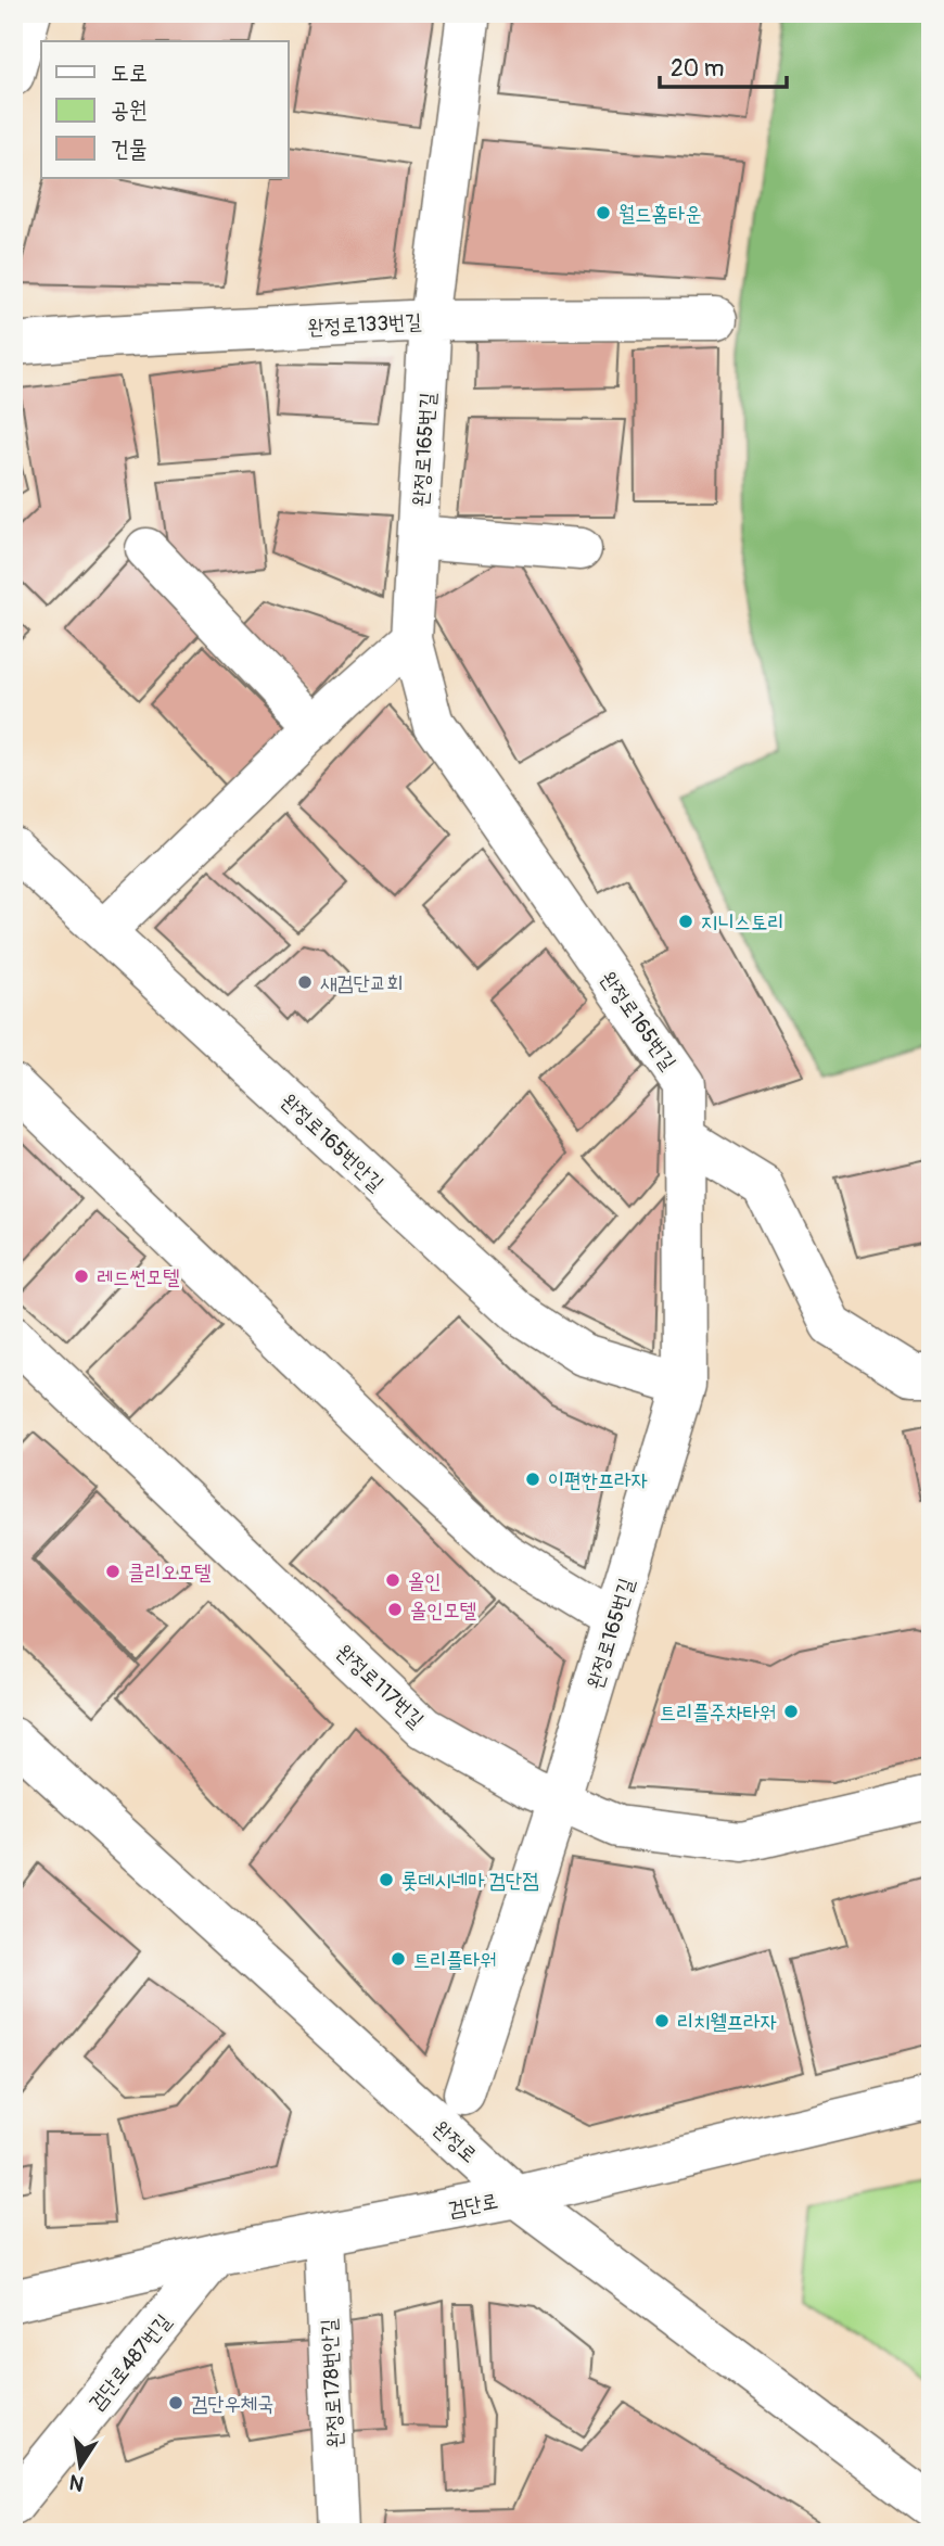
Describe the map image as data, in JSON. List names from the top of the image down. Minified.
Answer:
{"streets":{"street":["완정로133번길","완정로165번길","완정로165번안길","완정로117번길","완정로","검단로","검단로487번길","완정로178번안길"]},"crossings":[["완정로133번길","완정로165번길"],["완정로165번길","완정로165번안길"],["완정로165번길","완정로117번길"],["완정로","검단로"],["검단로","검단로487번길"],["검단로","완정로178번안길"]],"places":["월드홈타운","지니스토리","새검단교회","레드썬모텔","이편한프라자","클리오모텔","올인","올인모텔","트리플주차타워","롯데시네마 검단점","트리플타워","리치웰프라자","검단우체국"],"legend":["도로","공원","건물"],"scale_bar":"20 m","north":"bottom"}
